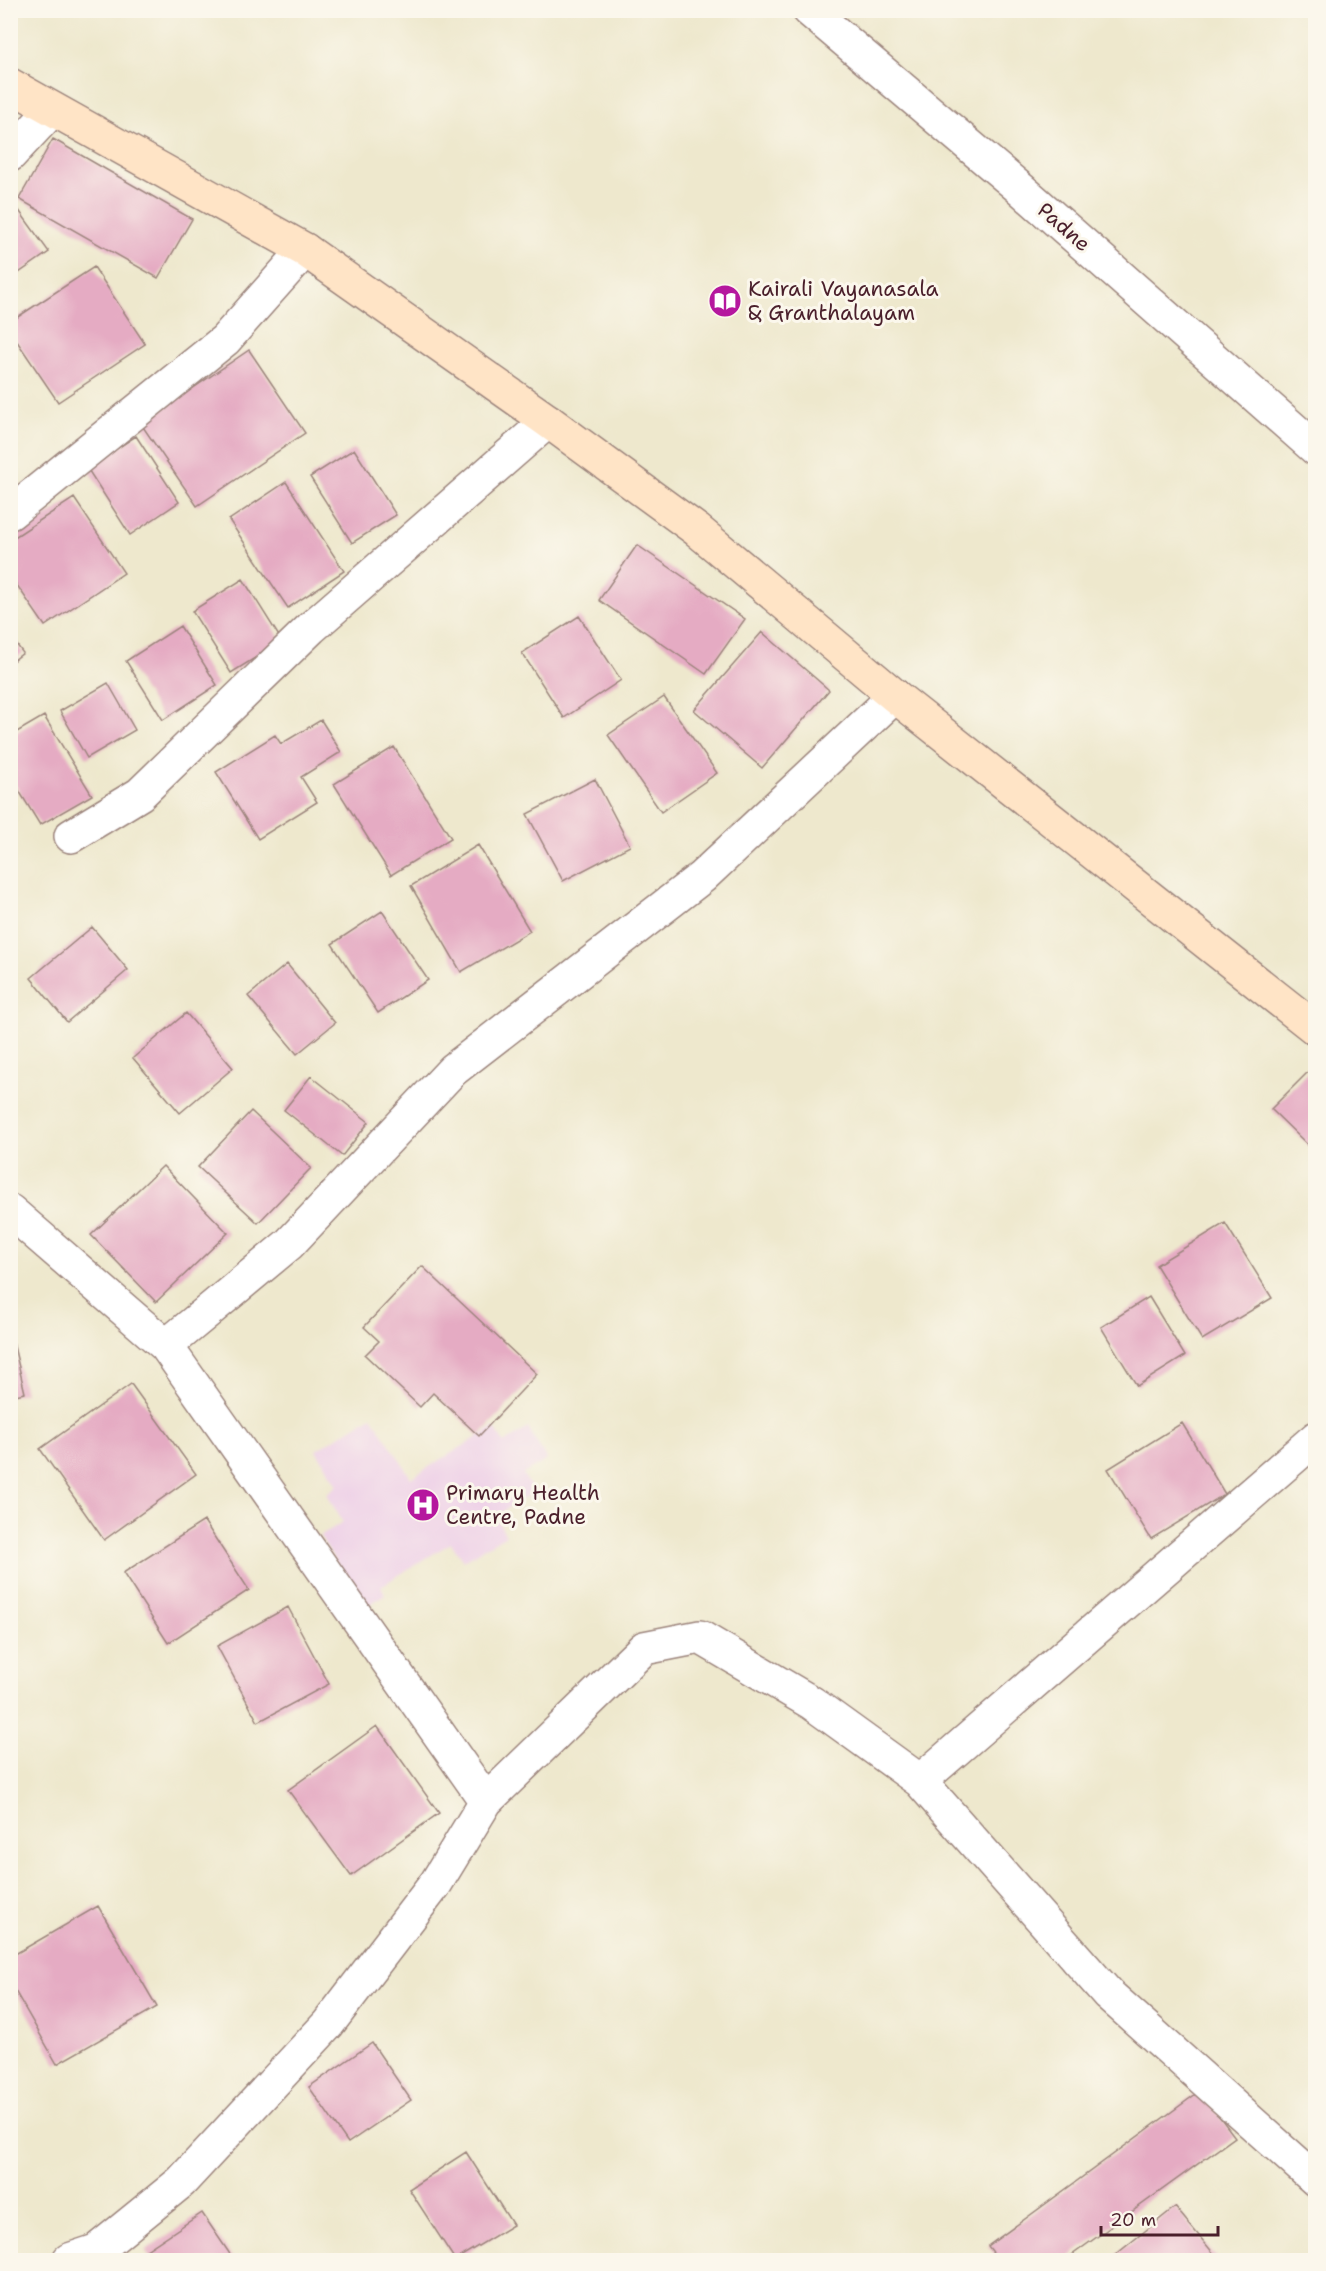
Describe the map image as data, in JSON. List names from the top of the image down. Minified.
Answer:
{"streets":{"street":["Padne"]},"places":{"library":["Kairali Vayanasala & Granthalayam"],"hospital":["Primary Health Centre, Padne"]},"scale_bar":"20 m"}
